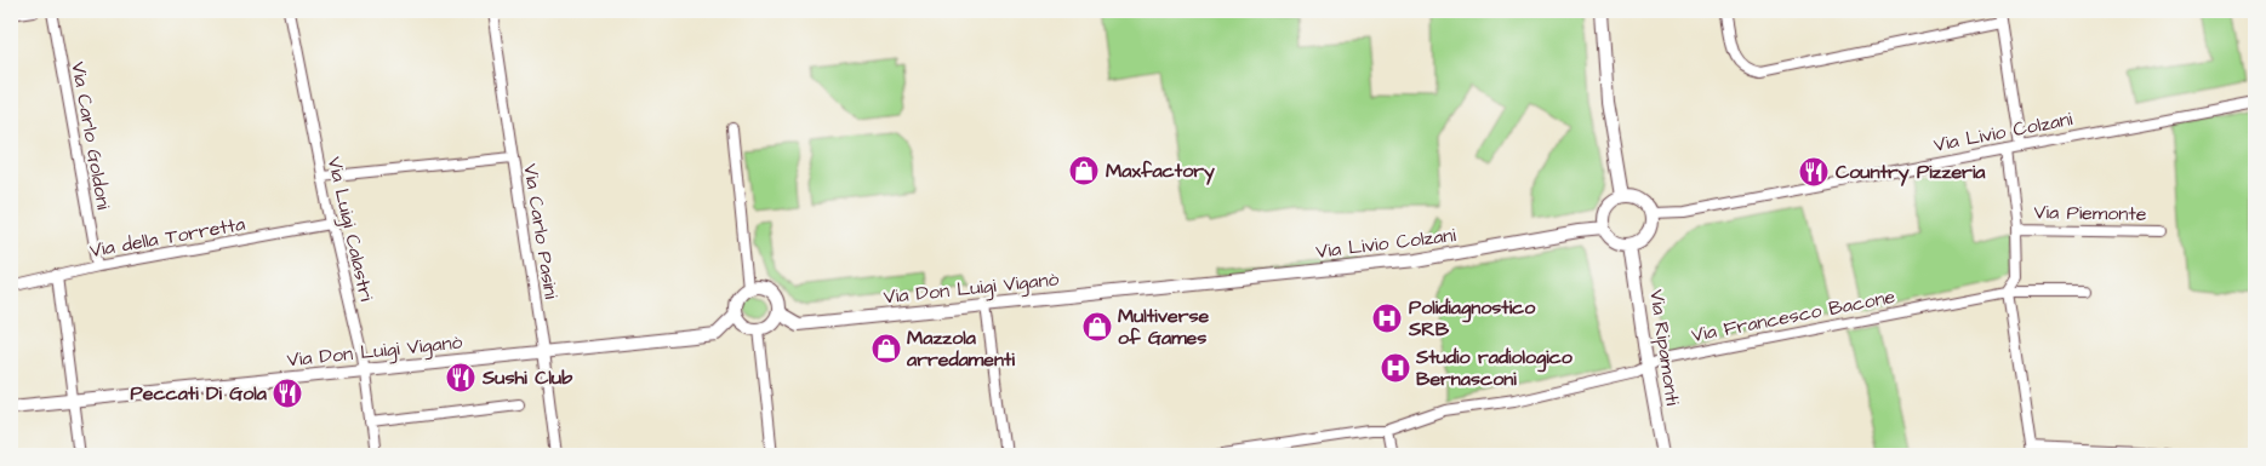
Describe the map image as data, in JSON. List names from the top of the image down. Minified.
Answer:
{"streets":{"street":["Via Livio Colzani","Via Carlo Goldoni","Via Piemonte","Via Luigi Calastri","Via Carlo Pasini","Via della Torretta","Via Don Luigi Viganò","Via Francesco Bacone","Via Ripamonti"]},"crossings":[["Via Livio Colzani","Via Don Luigi Viganò"],["Via Livio Colzani","Via Ripamonti"],["Via Carlo Goldoni","Via della Torretta"],["Via Luigi Calastri","Via della Torretta"],["Via Luigi Calastri","Via Don Luigi Viganò"],["Via Carlo Pasini","Via Don Luigi Viganò"],["Via Francesco Bacone","Via Ripamonti"]],"places":{"shop":["Maxfactory","Multiverse of Games","Mazzola arredamenti"],"restaurant":["Country Pizzeria","Sushi Club","Peccati Di Gola"],"hospital":["Polidiagnostico SRB","Studio radiologico Bernasconi"]}}
